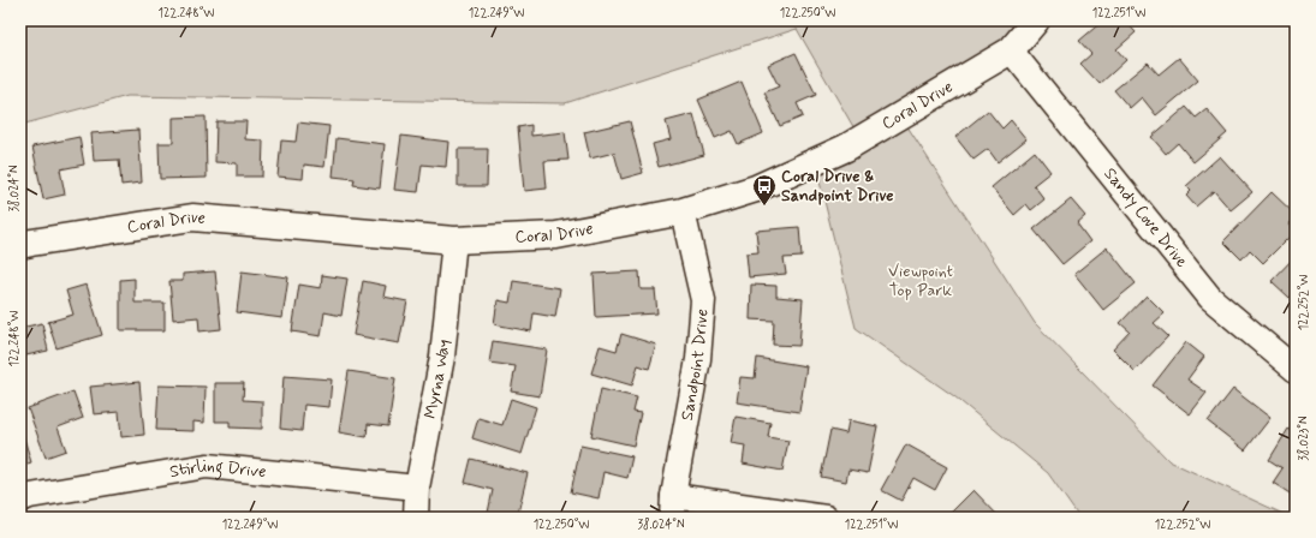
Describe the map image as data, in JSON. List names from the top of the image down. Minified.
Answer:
{"streets":{"street":["Coral Drive","Sandy Cove Drive","Sandpoint Drive","Myrna Way","Stirling Drive"]},"crossings":[["Coral Drive","Sandy Cove Drive"],["Coral Drive","Sandpoint Drive"],["Coral Drive","Myrna Way"],["Myrna Way","Stirling Drive"]],"parks":["Viewpoint Top Park"],"places":{"bus stop":["Coral Drive & Sandpoint Drive"]},"coordinates":["122.248°W","122.249°W","122.250°W","122.251°W","38.024°N","122.252°W","38.023°N"]}
